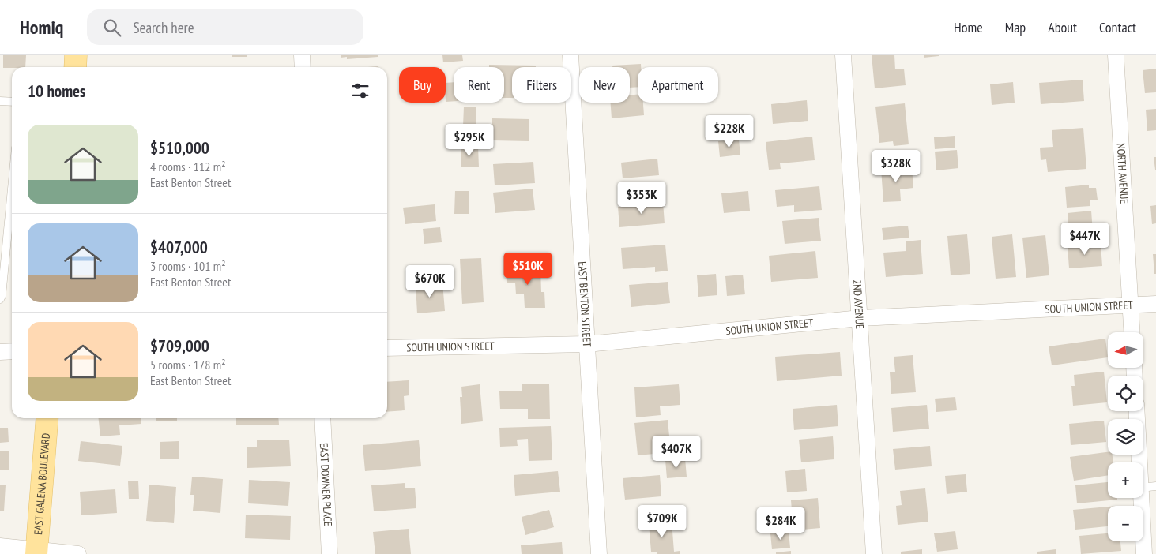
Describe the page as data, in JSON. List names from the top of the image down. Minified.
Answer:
{"streets":{"main road":["EAST GALENA BOULEVARD"],"street":["NORTH AVENUE","EAST BENTON STREET","2ND AVENUE","SOUTH UNION STREET","EAST DOWNER PLACE"]},"crossings":[["NORTH AVENUE","SOUTH UNION STREET"],["EAST BENTON STREET","SOUTH UNION STREET"],["2ND AVENUE","SOUTH UNION STREET"]],"north":"left","page":{"header":"Homiq","search":"Search here","nav":["Home","Map","About","Contact"],"chip":["Buy","Rent","Filters","New","Apartment"],"heading":"10 homes","list":[{"name":"$510,000","note":"4 rooms · 112 m² · East Benton Street"},{"name":"$407,000","note":"3 rooms · 101 m² · East Benton Street"},{"name":"$709,000","note":"5 rooms · 178 m² · East Benton Street"}],"price":["$228K","$295K","$328K","$353K","$447K","$510K","$670K","$407K","$709K","$284K"],"map_buttons":["+","−"]}}
